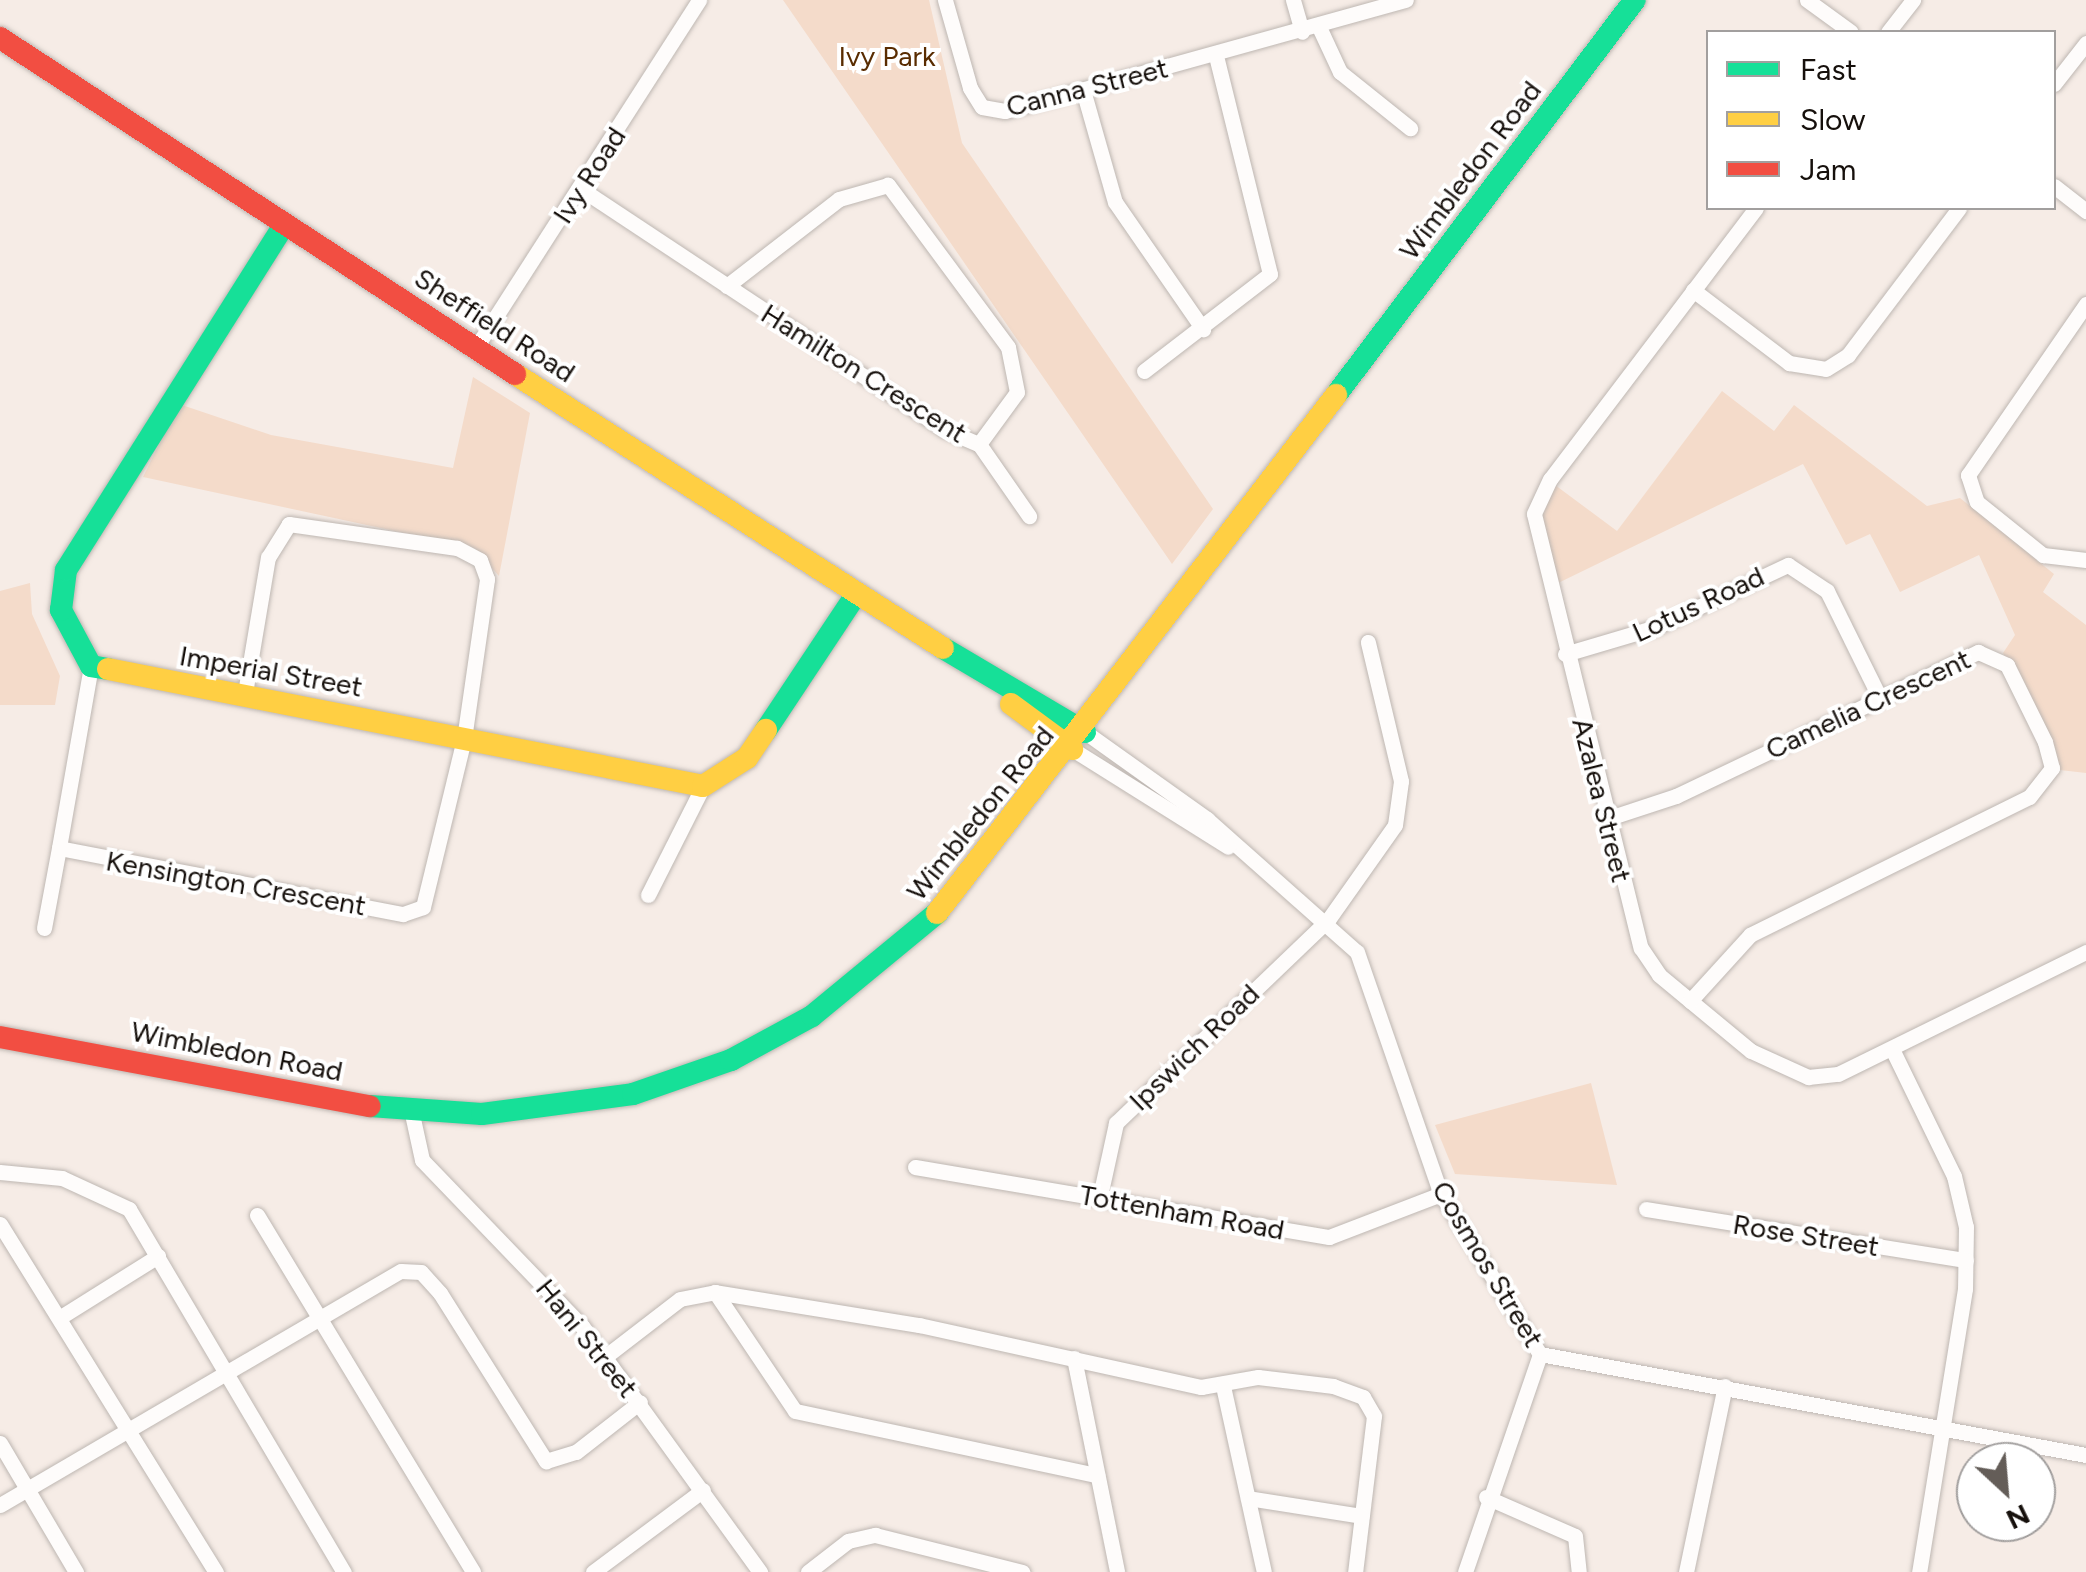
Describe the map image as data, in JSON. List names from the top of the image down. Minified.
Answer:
{"streets":{"street":["Canna Street","Wimbledon Road","Ivy Road","Sheffield Road","Hamilton Crescent","Lotus Road","Imperial Street","Camelia Crescent","Azalea Street","Kensington Crescent","Ipswich Road","Tottenham Road","Rose Street","Cosmos Street","Hani Street"]},"crossings":[["Wimbledon Road","Sheffield Road"],["Wimbledon Road","Cosmos Street"],["Wimbledon Road","Hani Street"],["Ivy Road","Sheffield Road"],["Ivy Road","Hamilton Crescent"],["Sheffield Road","Cosmos Street"],["Lotus Road","Camelia Crescent"],["Lotus Road","Azalea Street"],["Imperial Street","Kensington Crescent"],["Camelia Crescent","Azalea Street"],["Ipswich Road","Tottenham Road"],["Ipswich Road","Cosmos Street"],["Tottenham Road","Cosmos Street"]],"parks":["Ivy Park"],"legend":["Fast","Slow","Jam"],"north":"bottom right"}
